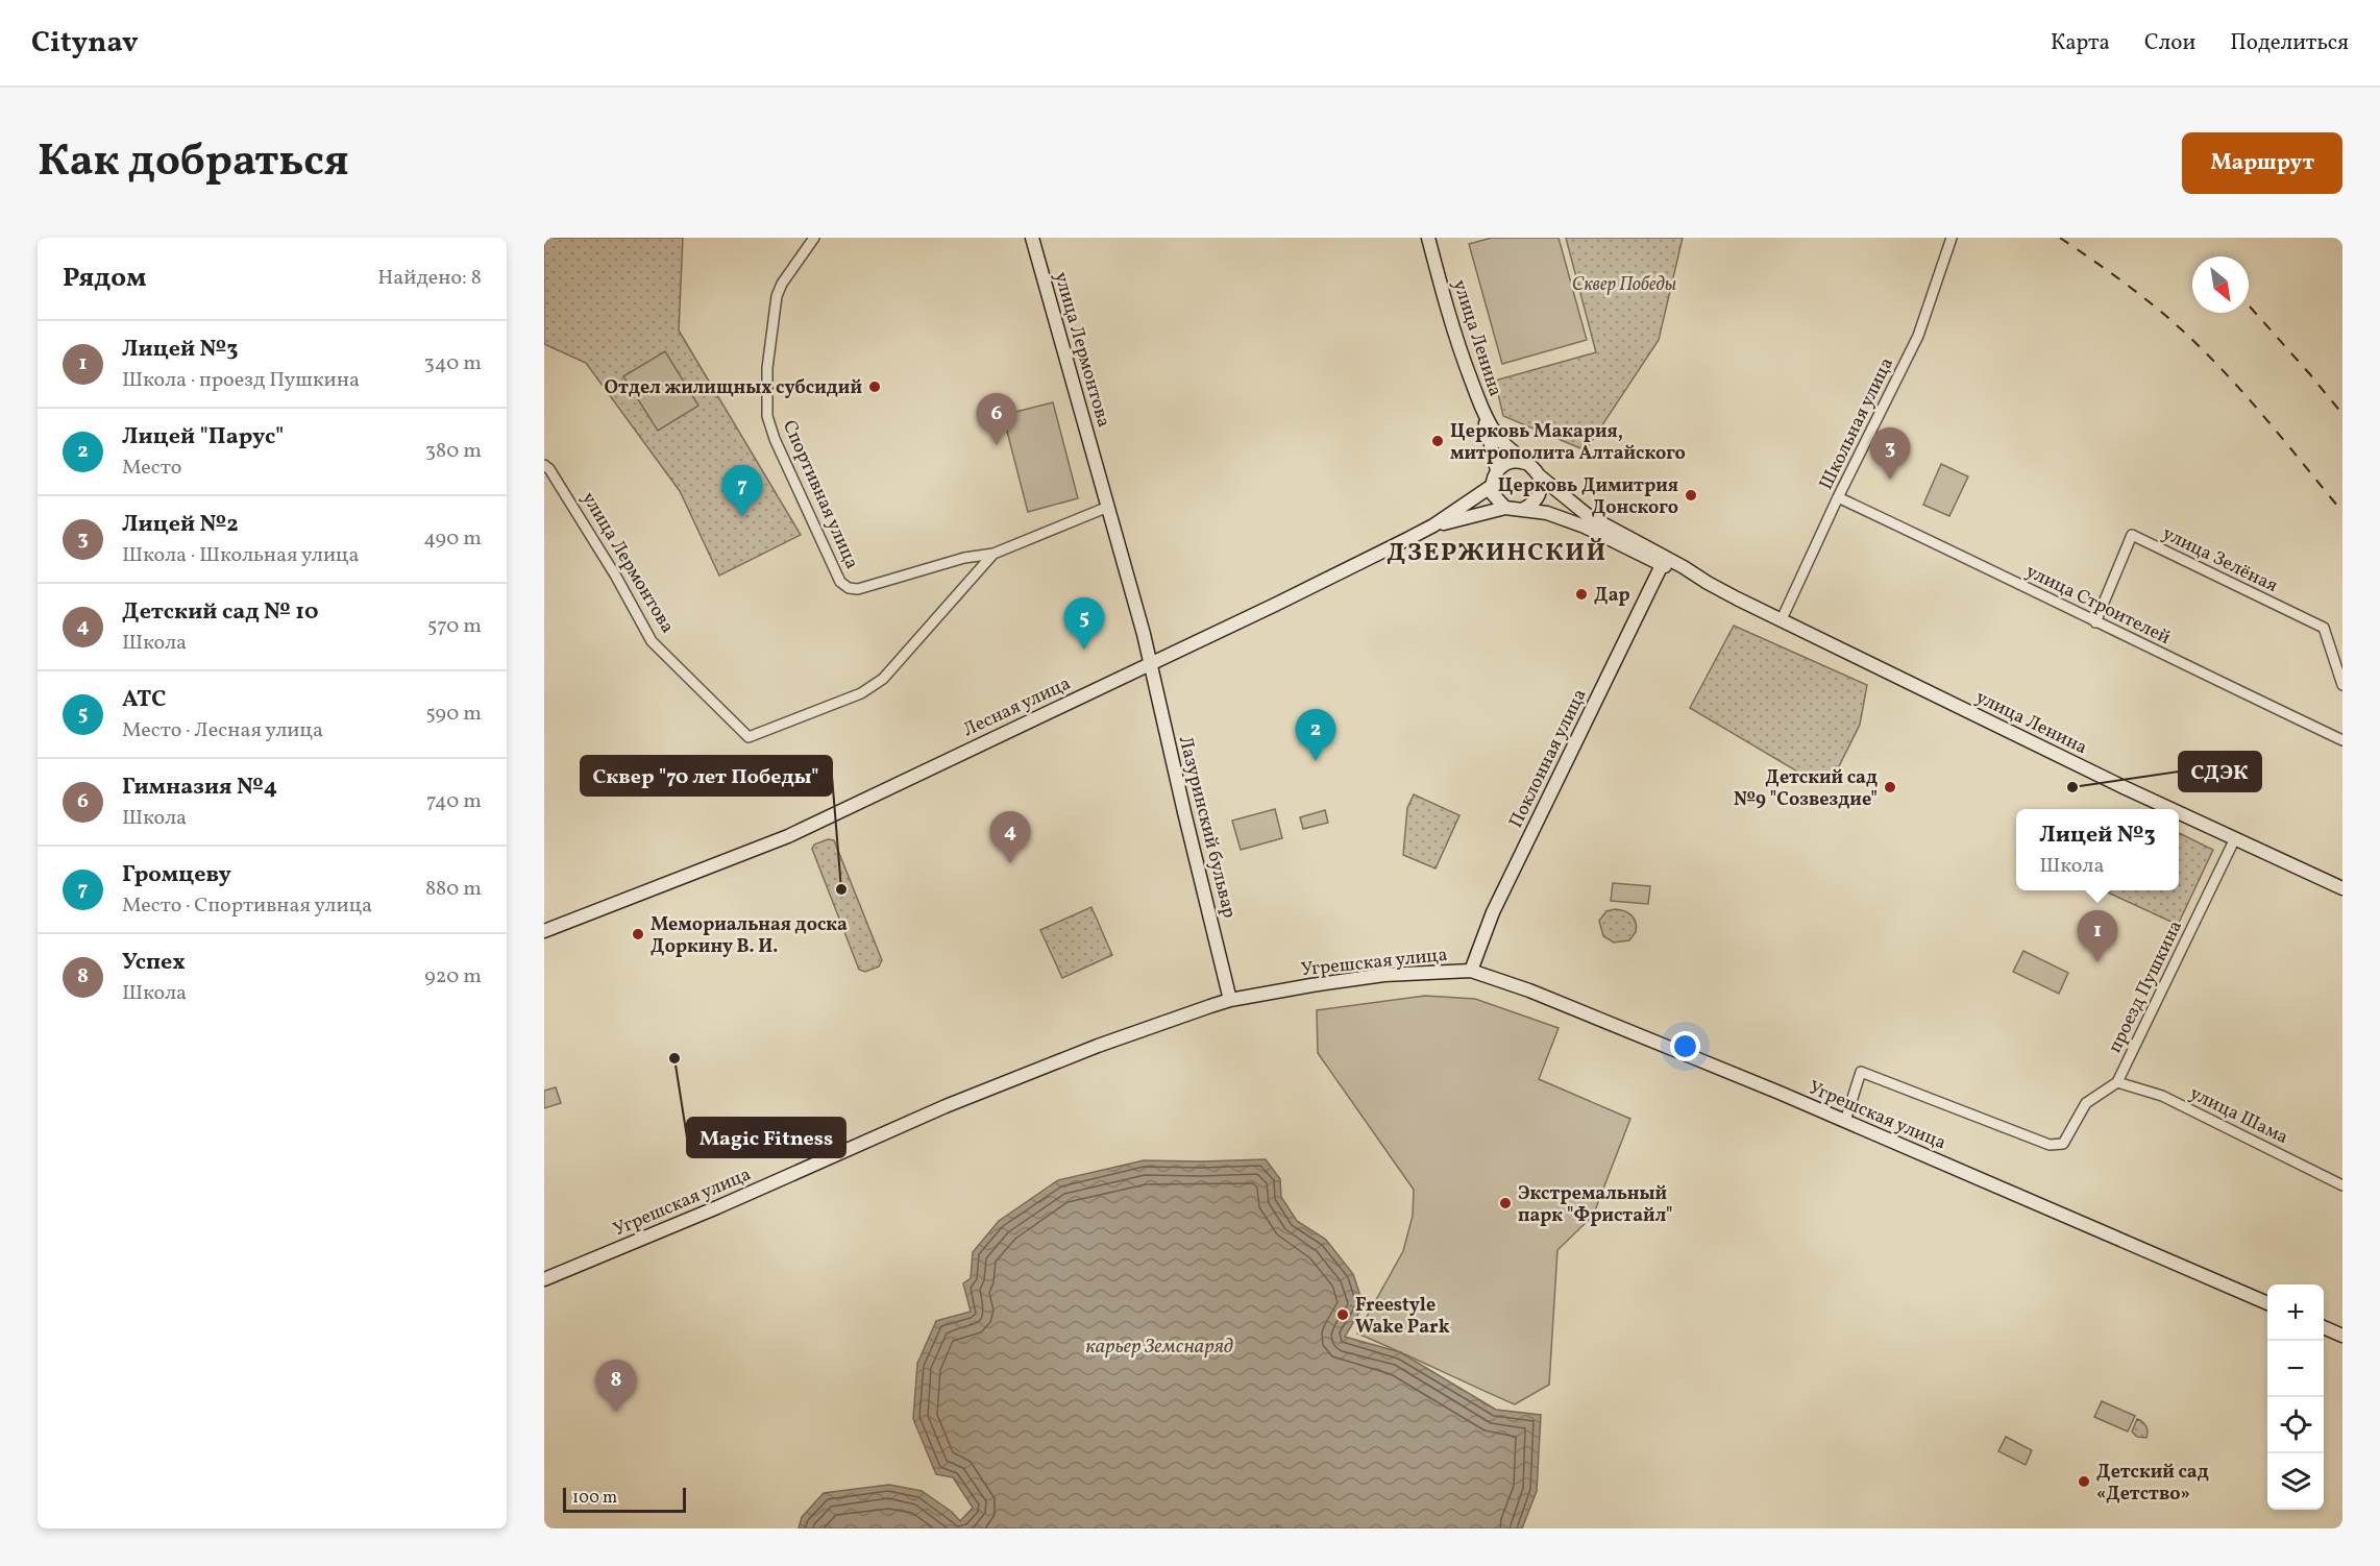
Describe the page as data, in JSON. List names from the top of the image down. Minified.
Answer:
{"streets":{"street":["улица Ленина","улица Лермонтова","Школьная улица","Спортивная улица","улица Зелёная","улица Строителей","Лесная улица","Поклонная улица","Лазуринский бульвар","Угрешская улица","проезд Пушкина","улица Шама"]},"crossings":[["улица Ленина","Школьная улица"],["улица Ленина","Лесная улица"],["улица Ленина","Поклонная улица"],["улица Ленина","проезд Пушкина"],["улица Лермонтова","Спортивная улица"],["улица Лермонтова","Лесная улица"],["улица Лермонтова","Лазуринский бульвар"],["Школьная улица","улица Строителей"],["улица Зелёная","улица Строителей"],["Лесная улица","Лазуринский бульвар"],["Поклонная улица","Угрешская улица"],["Лазуринский бульвар","Угрешская улица"],["проезд Пушкина","улица Шама"]],"districts":["ДЗЕРЖИНСКИЙ"],"water":["карьер Земснаряд"],"parks":["Сквер Победы"],"places":["Отдел жилищных субсидий","Церковь Макария, митрополита Алтайского","Церковь Димитрия Донского","Дар","Детский сад №9 \"Созвездие\"","СДЭК","Сквер \"70 лет Победы\"","Мемориальная доска Доркину В. И.","Magic Fitness","Экстремальный парк \"Фристайл\"","Freestyle Wake Park","Детский сад «Детство»"],"scale_bar":"100 m","north":"bottom right","page":{"header":"Citynav","nav":["Карта","Слои","Поделиться"],"title":"Как добраться","buttons":"Маршрут","heading":["Рядом","Найдено: 8"],"list":[{"mark":"1","name":"Лицей №3","note":"Школа · проезд Пушкина","value":"340 m"},{"mark":"2","name":"Лицей \"Парус\"","note":"Место","value":"380 m"},{"mark":"3","name":"Лицей №2","note":"Школа · Школьная улица","value":"490 m"},{"mark":"4","name":"Детский сад № 10","note":"Школа","value":"570 m"},{"mark":"5","name":"АТС","note":"Место · Лесная улица","value":"590 m"},{"mark":"6","name":"Гимназия №4","note":"Школа","value":"740 m"},{"mark":"7","name":"Громцеву","note":"Место · Спортивная улица","value":"880 m"},{"mark":"8","name":"Успех","note":"Школа","value":"920 m"}],"pins":["6","3","7","5","2","4","1","8"],"popup":["Лицей №3","Школа"],"map_buttons":["+","−"],"scale":"100 m"}}
